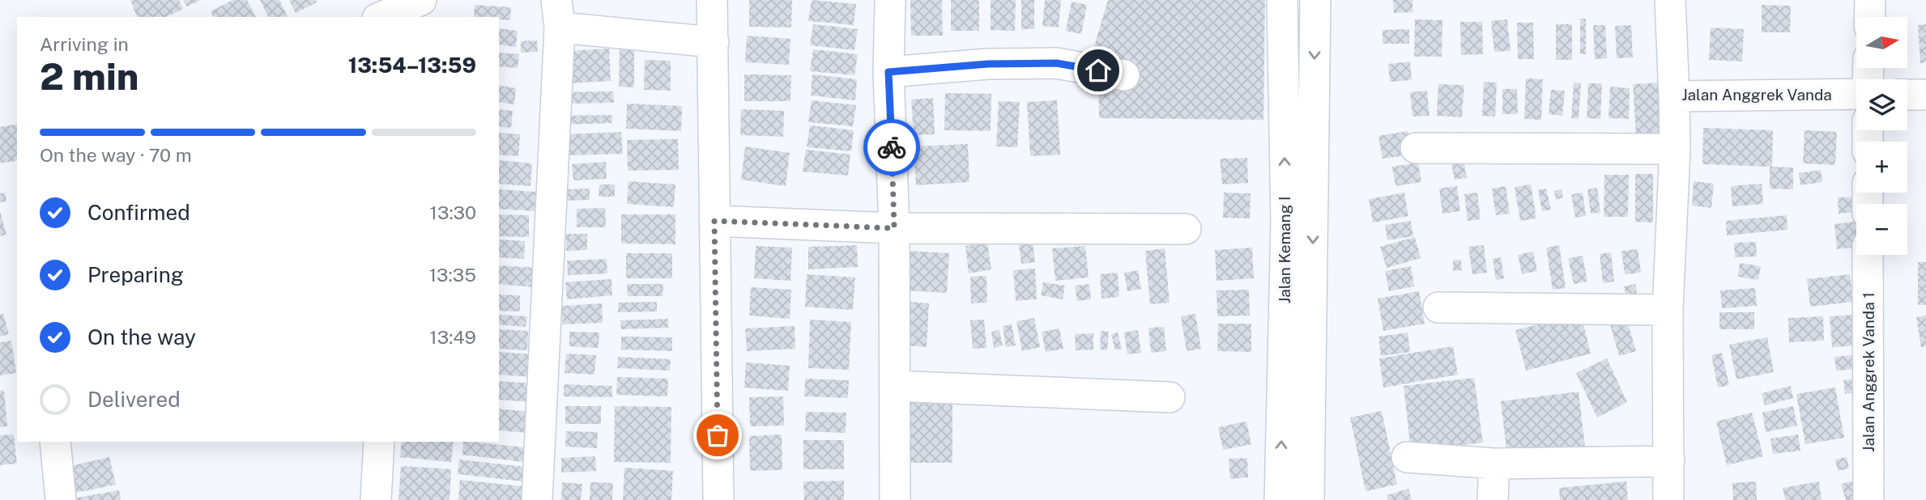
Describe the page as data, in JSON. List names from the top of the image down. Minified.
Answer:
{"streets":{"street":["Jalan Anggrek Vanda","Jalan Kemang I","Jalan Anggrek Vanda 1"]},"north":"right","page":{"map_buttons":["+","−"],"heading":["2 min","Arriving in","13:54–13:59"],"bar":"On the way · 70 m","list":[["Confirmed","13:30"],["Preparing","13:35"],["On the way","13:49"],"Delivered"]}}
